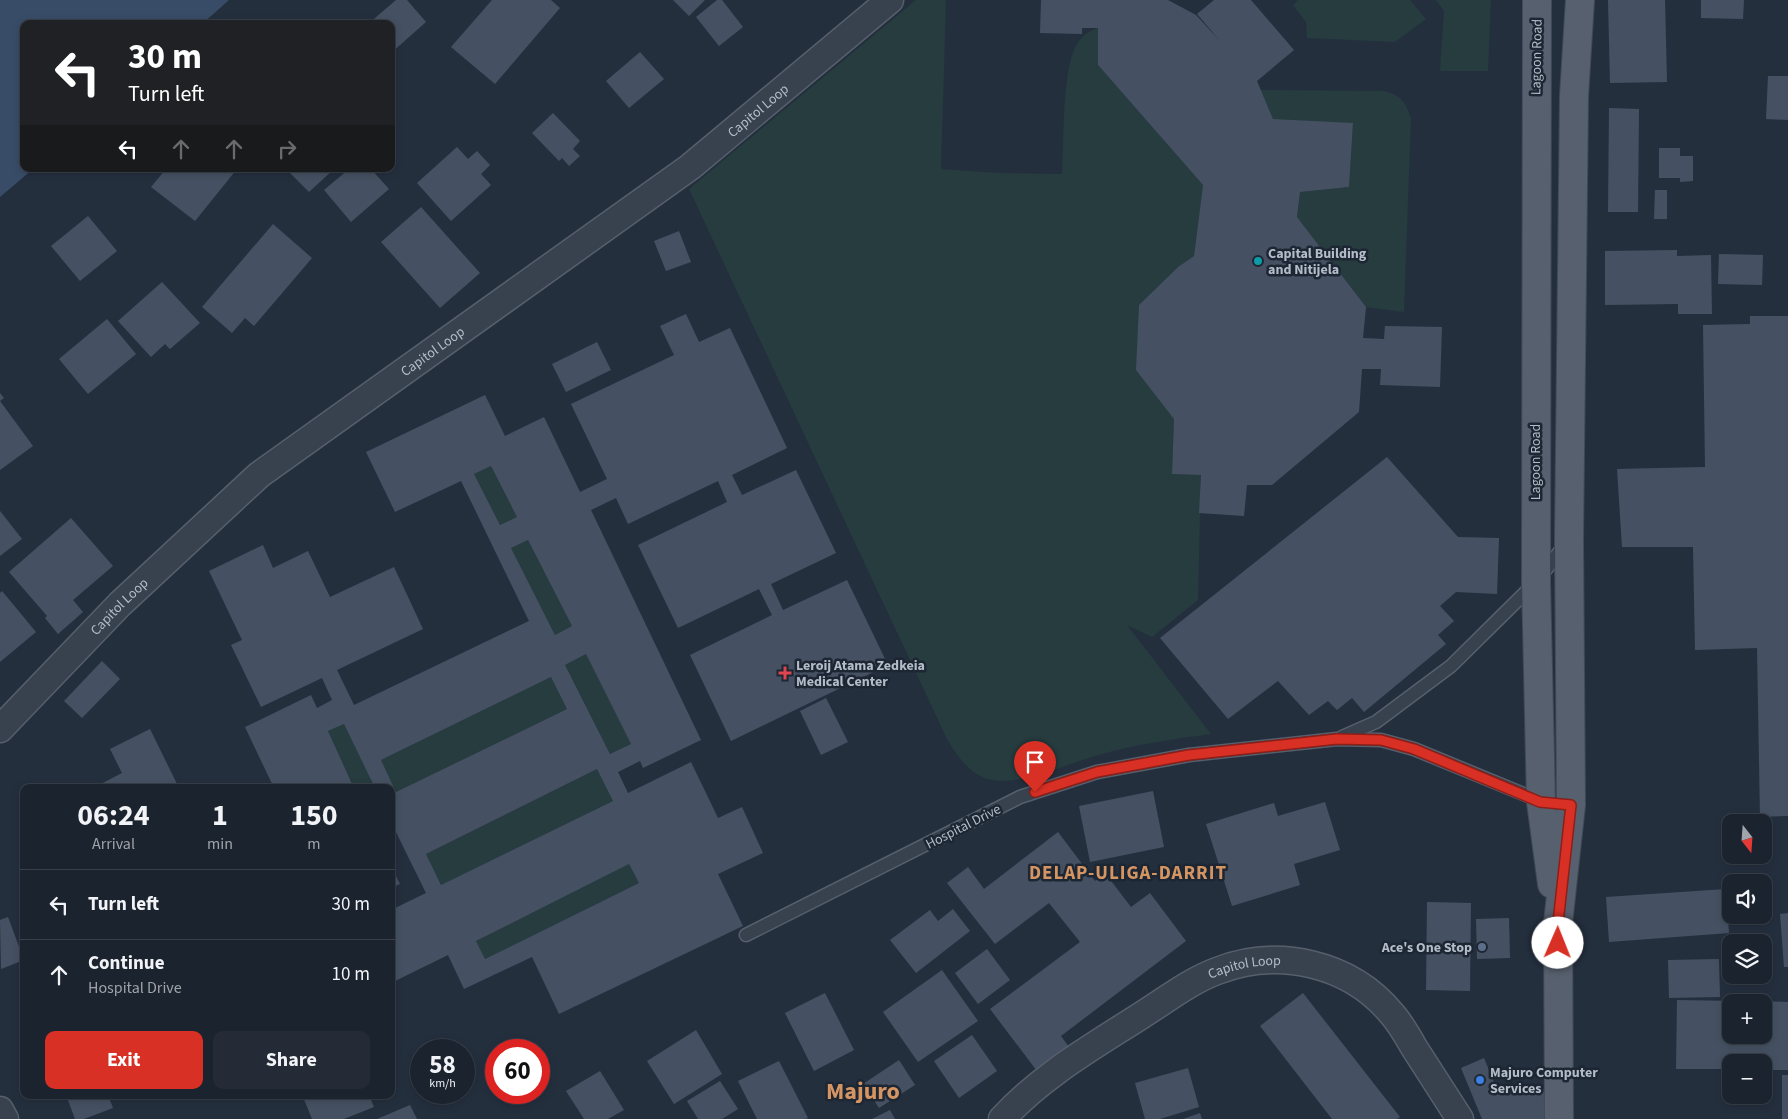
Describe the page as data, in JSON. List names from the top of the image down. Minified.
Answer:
{"streets":{"main road":["Lagoon Road"],"street":["Capitol Loop"],"lane":["Hospital Drive"]},"crossings":[["Lagoon Road","Hospital Drive"]],"districts":["DELAP-ULIGA-DARRIT","Majuro"],"places":{"other":["Capital Building and Nitijela","Ace's One Stop","Majuro Computer Services"],"health":["Leroij Atama Zedkeia Medical Center"]},"north":"bottom","page":{"turn":["30 m","Turn left"],"eta":["06:24","Arrival","1","min","150","m"],"map_buttons":["+","−"],"list":[{"name":"Turn left","value":"30 m"},{"name":"Continue","note":"Hospital Drive","value":"10 m"}],"buttons":["Exit","Share"],"speed":"58 km/h","limit":"60"}}
